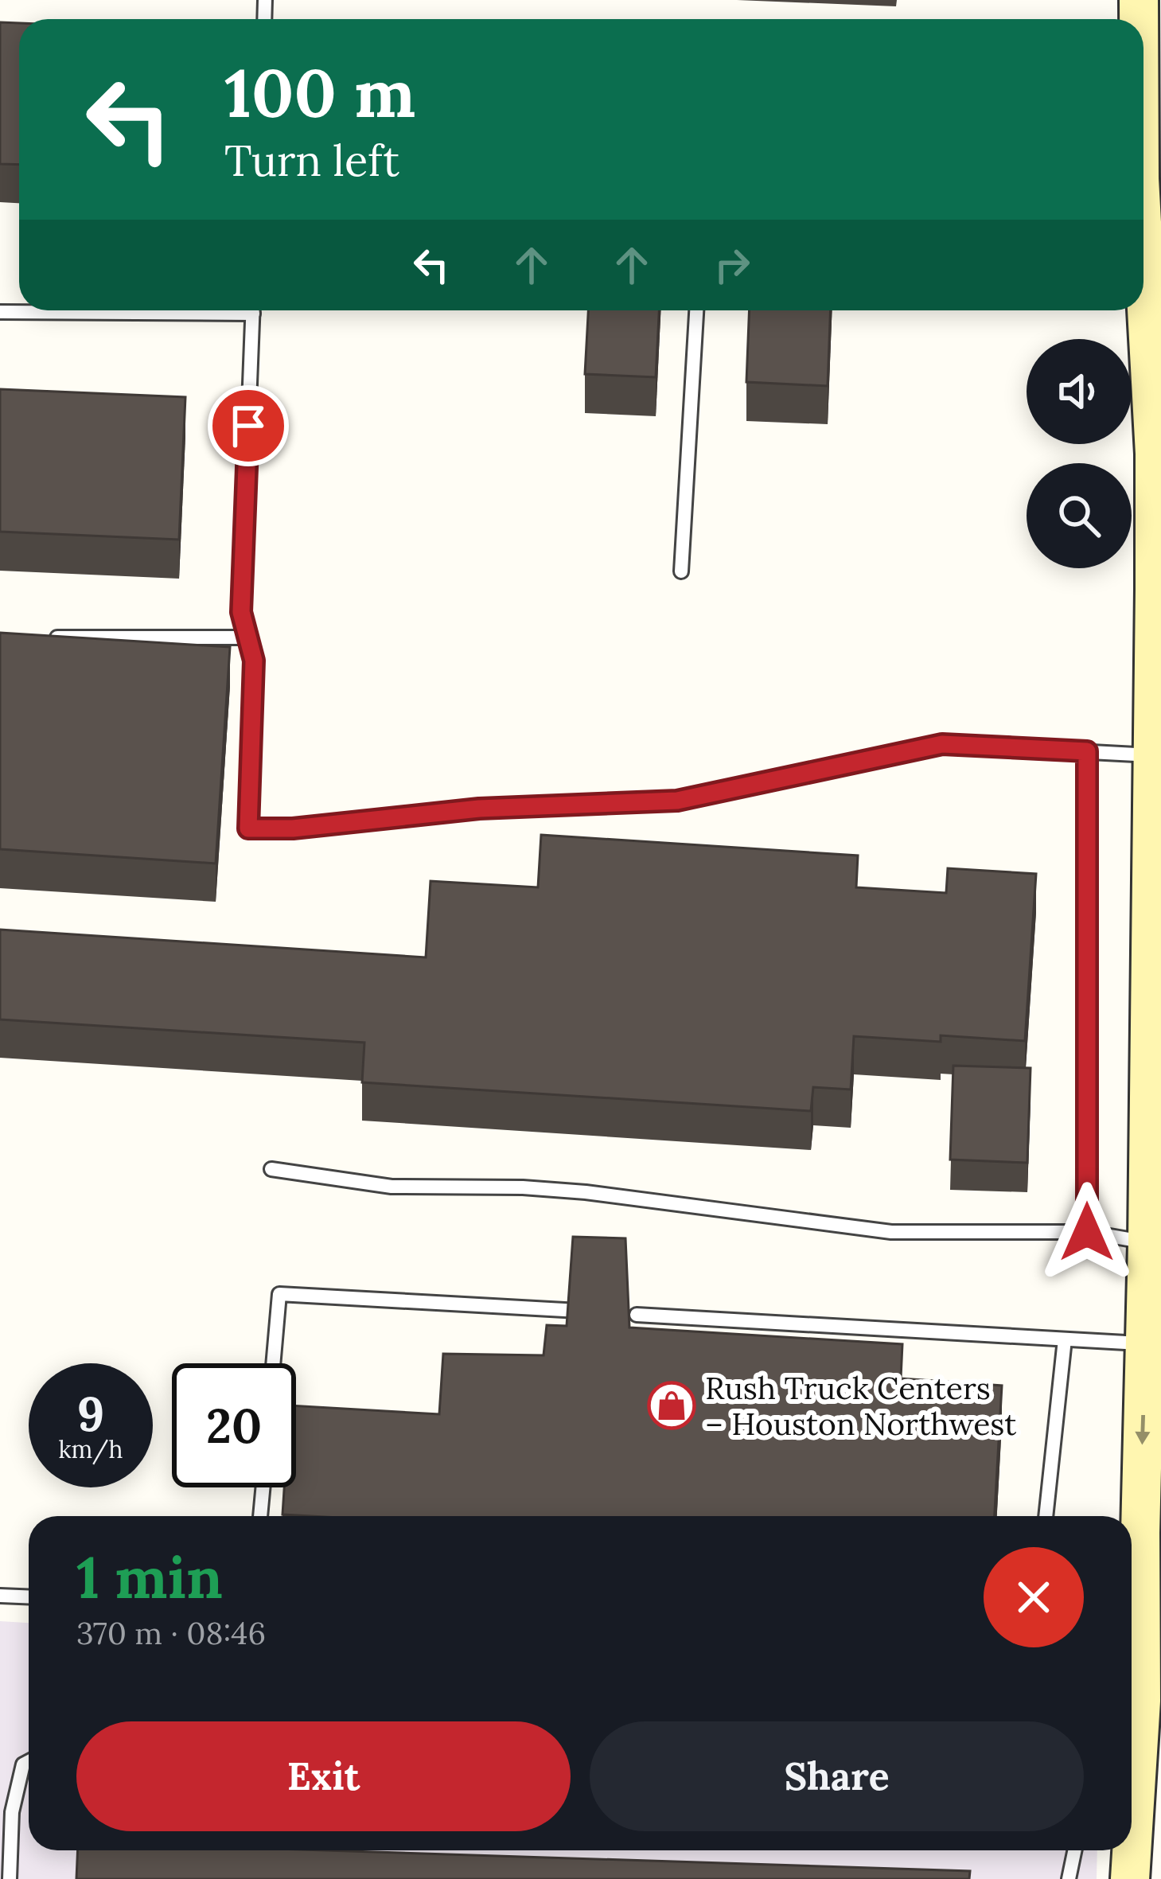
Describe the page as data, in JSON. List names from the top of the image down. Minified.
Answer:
{"places":{"shop":["Rush Truck Centers – Houston Northwest"]},"page":{"turn":["100 m","Turn left"],"speed":"9 km/h","limit":"20","heading":["1 min","370 m · 08:46"],"buttons":["Exit","Share"]}}
